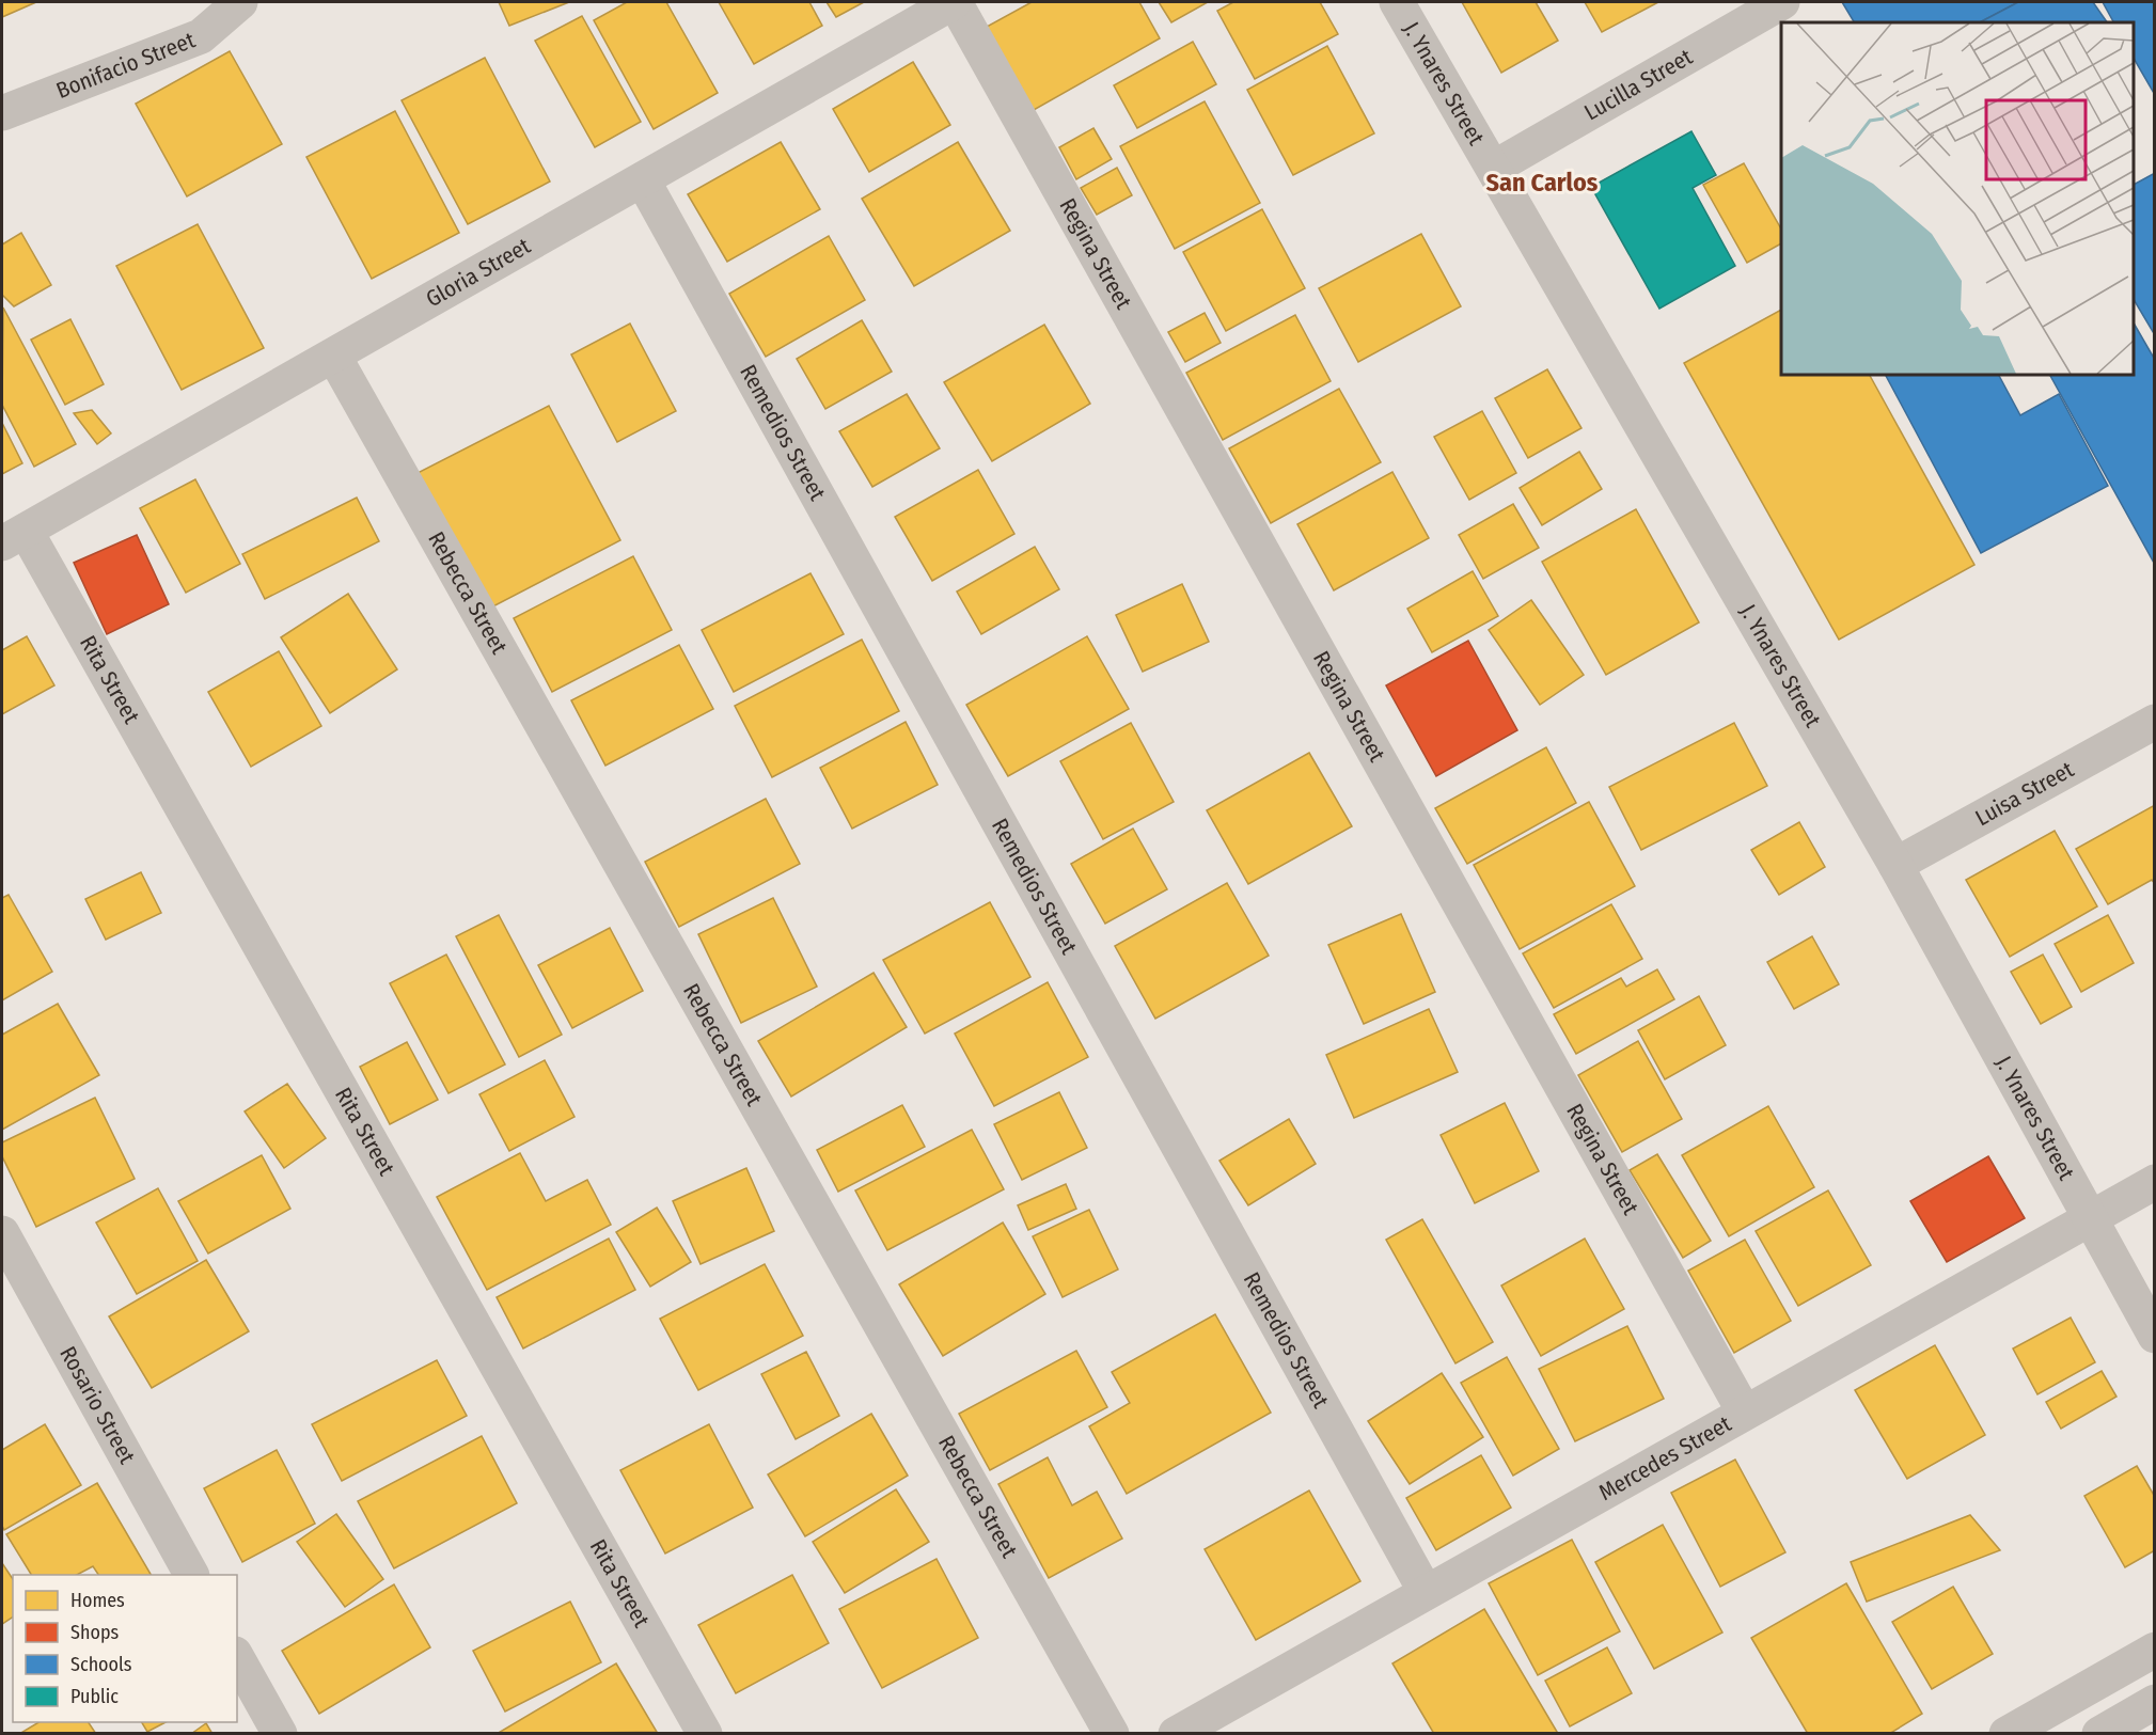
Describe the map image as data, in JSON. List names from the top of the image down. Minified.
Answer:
{"streets":{"street":["Bonifacio Street","J. Ynares Street","Lucilla Street","Regina Street","Gloria Street","Remedios Street","Rebecca Street","Rita Street","Luisa Street","Rosario Street","Mercedes Street"]},"crossings":[["J. Ynares Street","Lucilla Street"],["J. Ynares Street","Luisa Street"],["J. Ynares Street","Mercedes Street"],["Regina Street","Gloria Street"],["Regina Street","Mercedes Street"],["Gloria Street","Remedios Street"],["Gloria Street","Rebecca Street"],["Gloria Street","Rita Street"],["Remedios Street","Mercedes Street"]],"districts":["San Carlos"],"legend":["Homes","Shops","Schools","Public"]}
